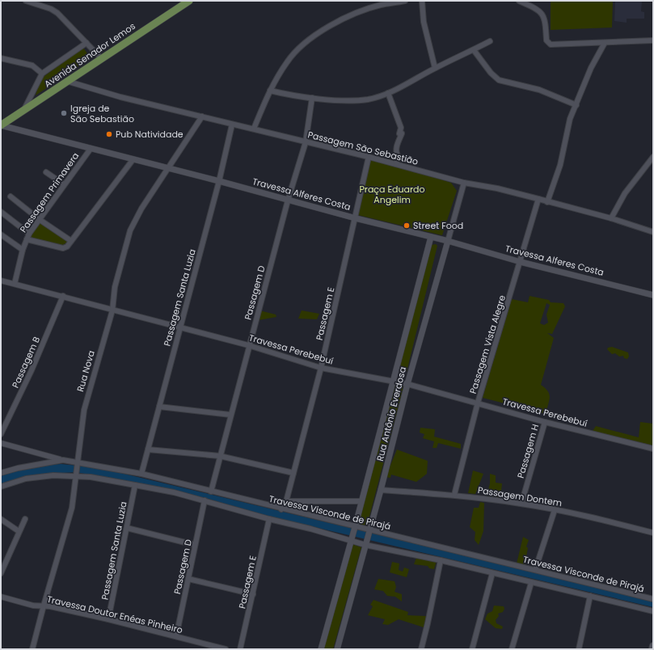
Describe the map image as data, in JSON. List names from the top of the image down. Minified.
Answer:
{"streets":{"main road":["Avenida Senador Lemos"],"street":["Passagem São Sebastião","Passagem Primavera","Travessa Alferes Costa","Passagem D","Passagem Santa Luzia","Passagem E","Passagem Vista Alegre","Travessa Perebebuí","Passagem B","Rua Nova","Rua Antônio Everdosa","Passagem H","Passagem Dontem","Travessa Visconde de Pirajá","Travessa Doutor Enéas Pinheiro"]},"crossings":[["Avenida Senador Lemos","Passagem São Sebastião"],["Avenida Senador Lemos","Travessa Alferes Costa"],["Passagem São Sebastião","Passagem D"],["Passagem São Sebastião","Passagem Santa Luzia"],["Passagem São Sebastião","Passagem E"],["Passagem São Sebastião","Passagem Vista Alegre"],["Passagem São Sebastião","Rua Nova"],["Passagem São Sebastião","Rua Antônio Everdosa"],["Passagem Primavera","Travessa Alferes Costa"],["Passagem Primavera","Travessa Perebebuí"],["Travessa Alferes Costa","Passagem D"],["Travessa Alferes Costa","Passagem Santa Luzia"],["Travessa Alferes Costa","Passagem E"],["Travessa Alferes Costa","Passagem Vista Alegre"],["Travessa Alferes Costa","Rua Nova"],["Travessa Alferes Costa","Rua Antônio Everdosa"],["Passagem D","Travessa Perebebuí"],["Passagem D","Travessa Visconde de Pirajá"],["Passagem D","Travessa Doutor Enéas Pinheiro"],["Passagem Santa Luzia","Travessa Perebebuí"],["Passagem Santa Luzia","Travessa Visconde de Pirajá"],["Passagem Santa Luzia","Travessa Doutor Enéas Pinheiro"],["Passagem E","Travessa Perebebuí"],["Passagem E","Travessa Visconde de Pirajá"],["Passagem Vista Alegre","Travessa Perebebuí"],["Passagem Vista Alegre","Passagem Dontem"],["Travessa Perebebuí","Passagem B"],["Travessa Perebebuí","Rua Nova"],["Travessa Perebebuí","Rua Antônio Everdosa"],["Travessa Perebebuí","Passagem H"],["Rua Nova","Travessa Visconde de Pirajá"],["Rua Nova","Travessa Doutor Enéas Pinheiro"],["Rua Antônio Everdosa","Passagem Dontem"],["Rua Antônio Everdosa","Travessa Visconde de Pirajá"],["Passagem H","Passagem Dontem"]],"parks":["Praça Eduardo Angelim"],"places":["Igreja de São Sebastião","Pub Natividade","Street Food"]}
